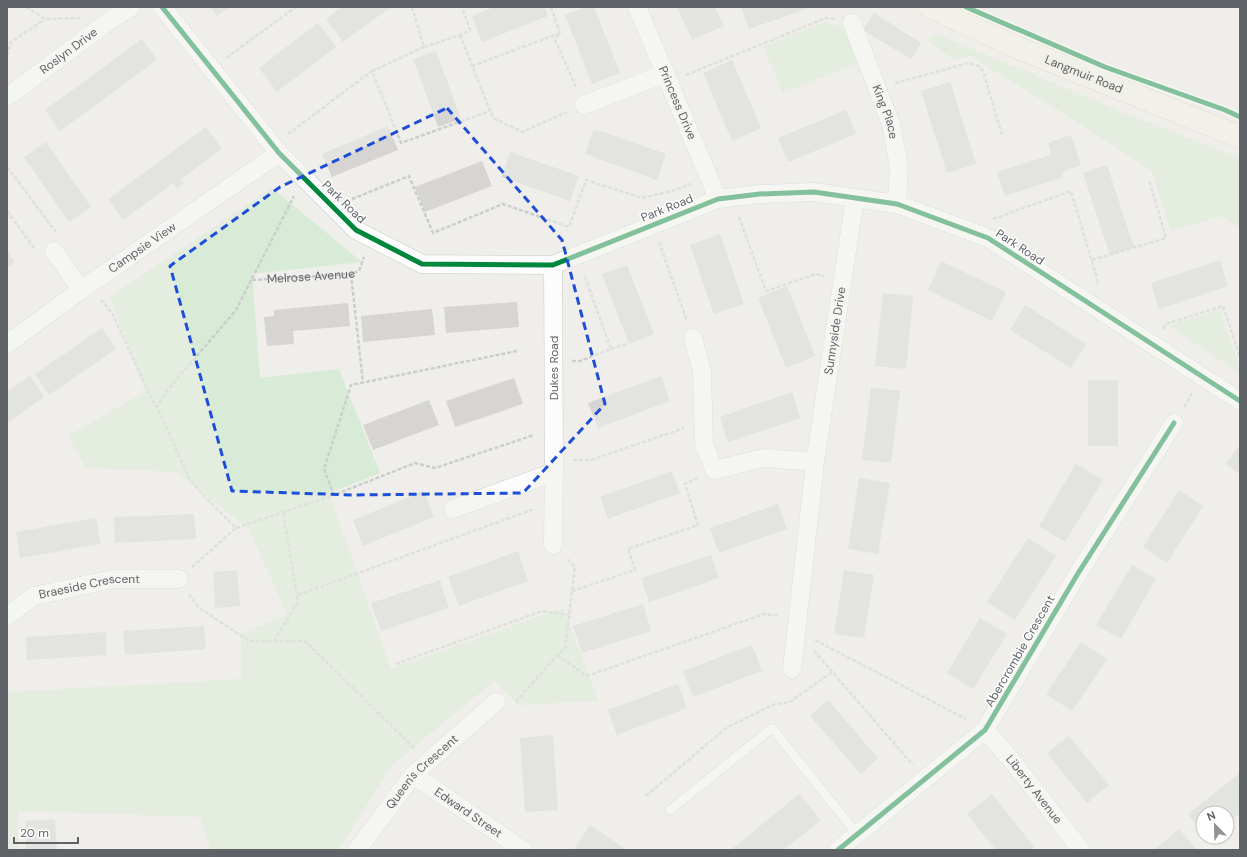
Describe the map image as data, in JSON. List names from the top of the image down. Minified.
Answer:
{"streets":{"main road":["Langmuir Road"],"street":["Roslyn Drive","Princess Drive","King Place","Park Road","Campsie View","Sunnyside Drive","Dukes Road","Braeside Crescent","Abercrombie Crescent","Queen's Crescent","Liberty Avenue","Edward Street"],"path":["Melrose Avenue"]},"crossings":[["Princess Drive","Park Road"],["King Place","Park Road"],["Park Road","Campsie View"],["Park Road","Melrose Avenue"],["Park Road","Sunnyside Drive"],["Park Road","Dukes Road"],["Abercrombie Crescent","Liberty Avenue"],["Queen's Crescent","Edward Street"]],"scale_bar":"20 m","north":"top left"}
